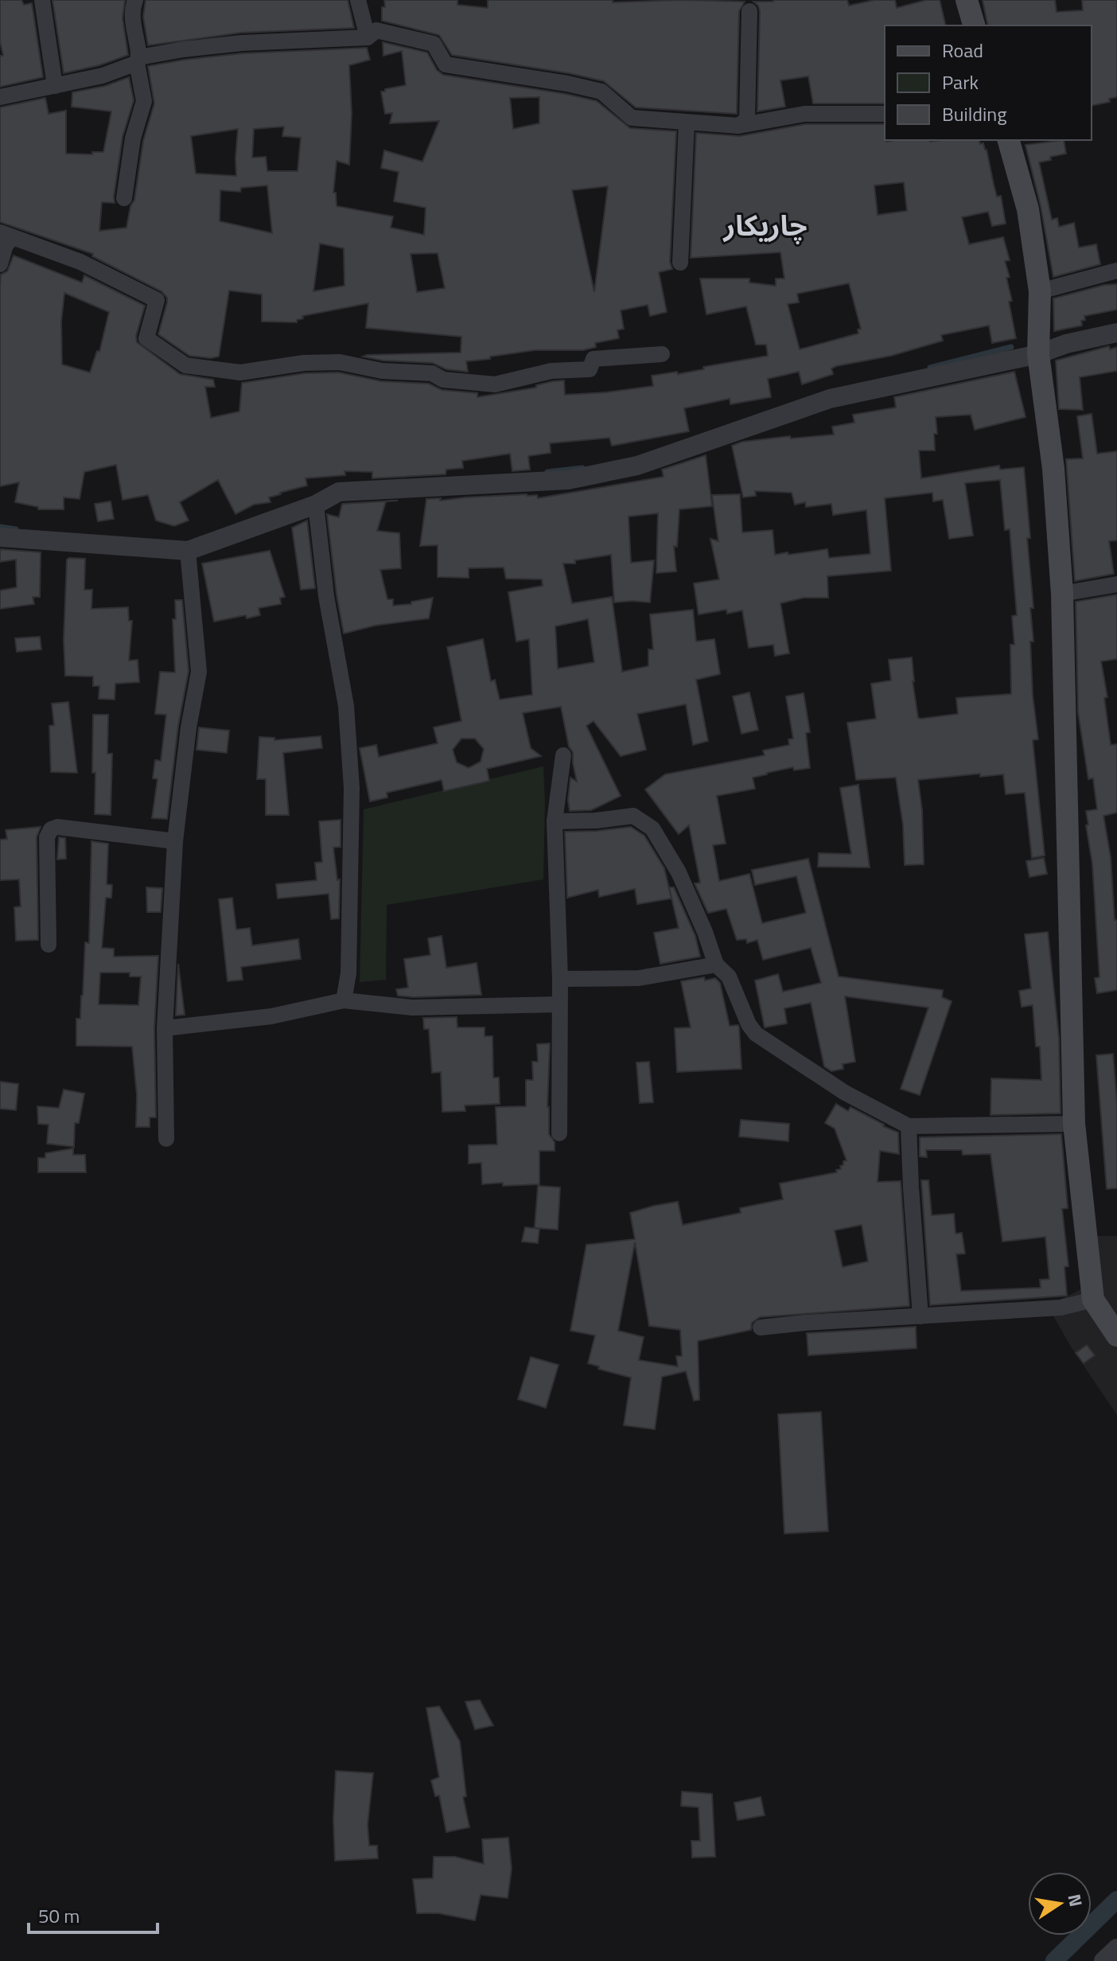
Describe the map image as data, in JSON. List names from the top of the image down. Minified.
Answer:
{"districts":["چاریکار"],"legend":["Road","Park","Building"],"scale_bar":"50 m","north":"right"}
